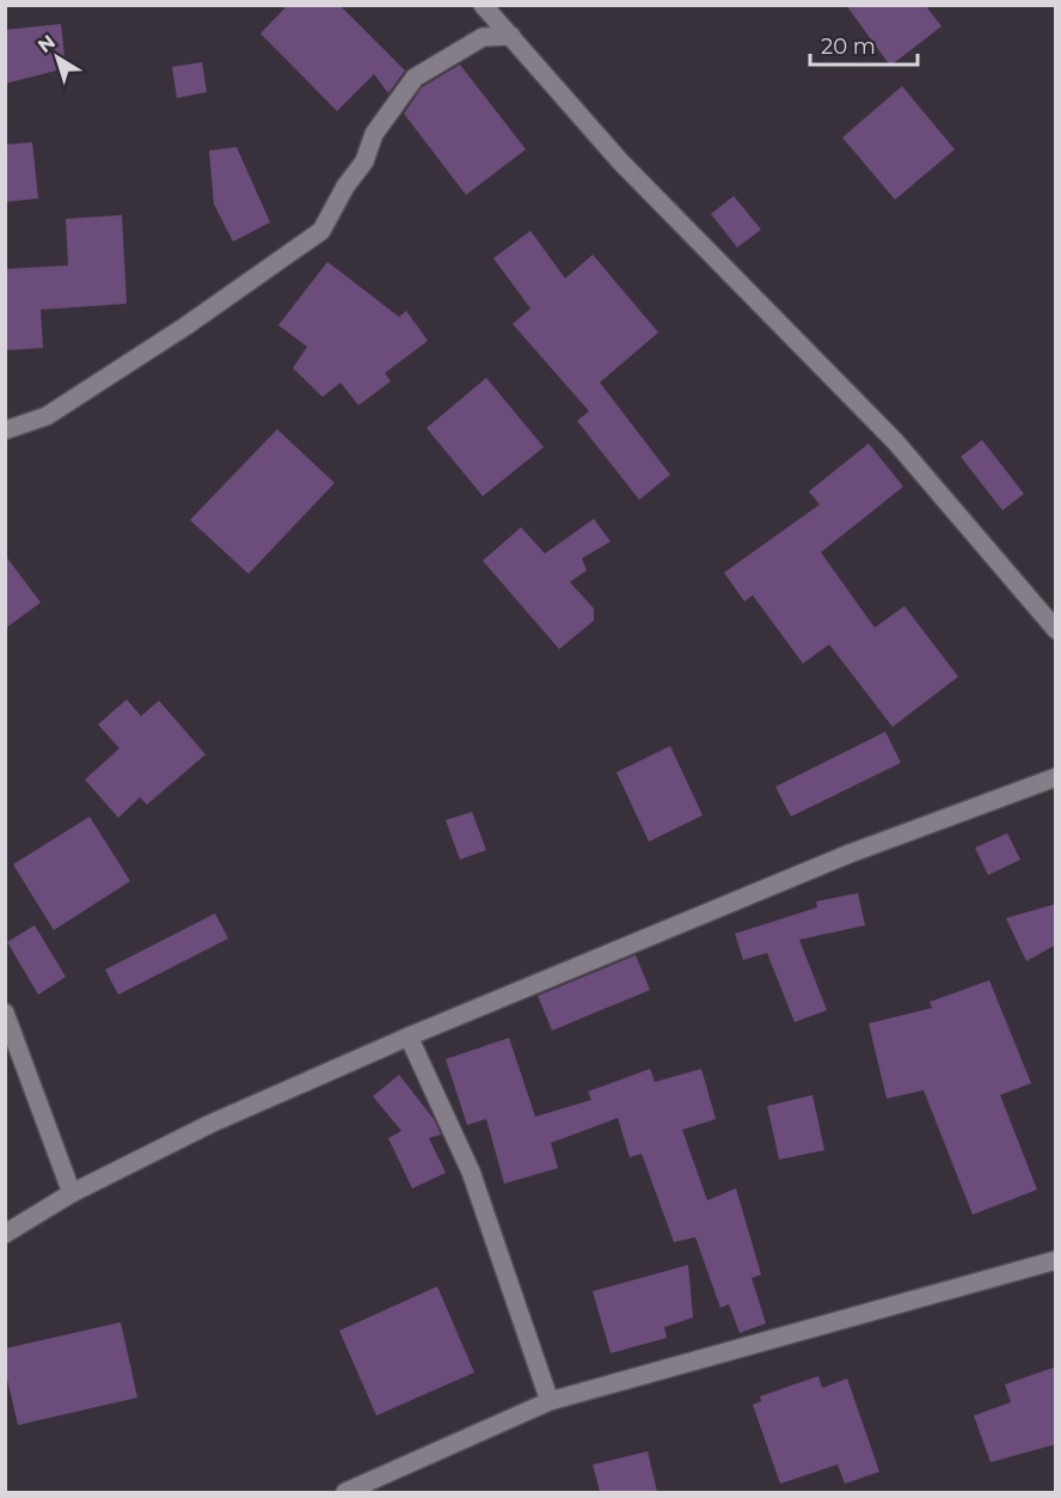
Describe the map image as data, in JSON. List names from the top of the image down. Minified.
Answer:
{"scale_bar":"20 m","north":"top left"}
